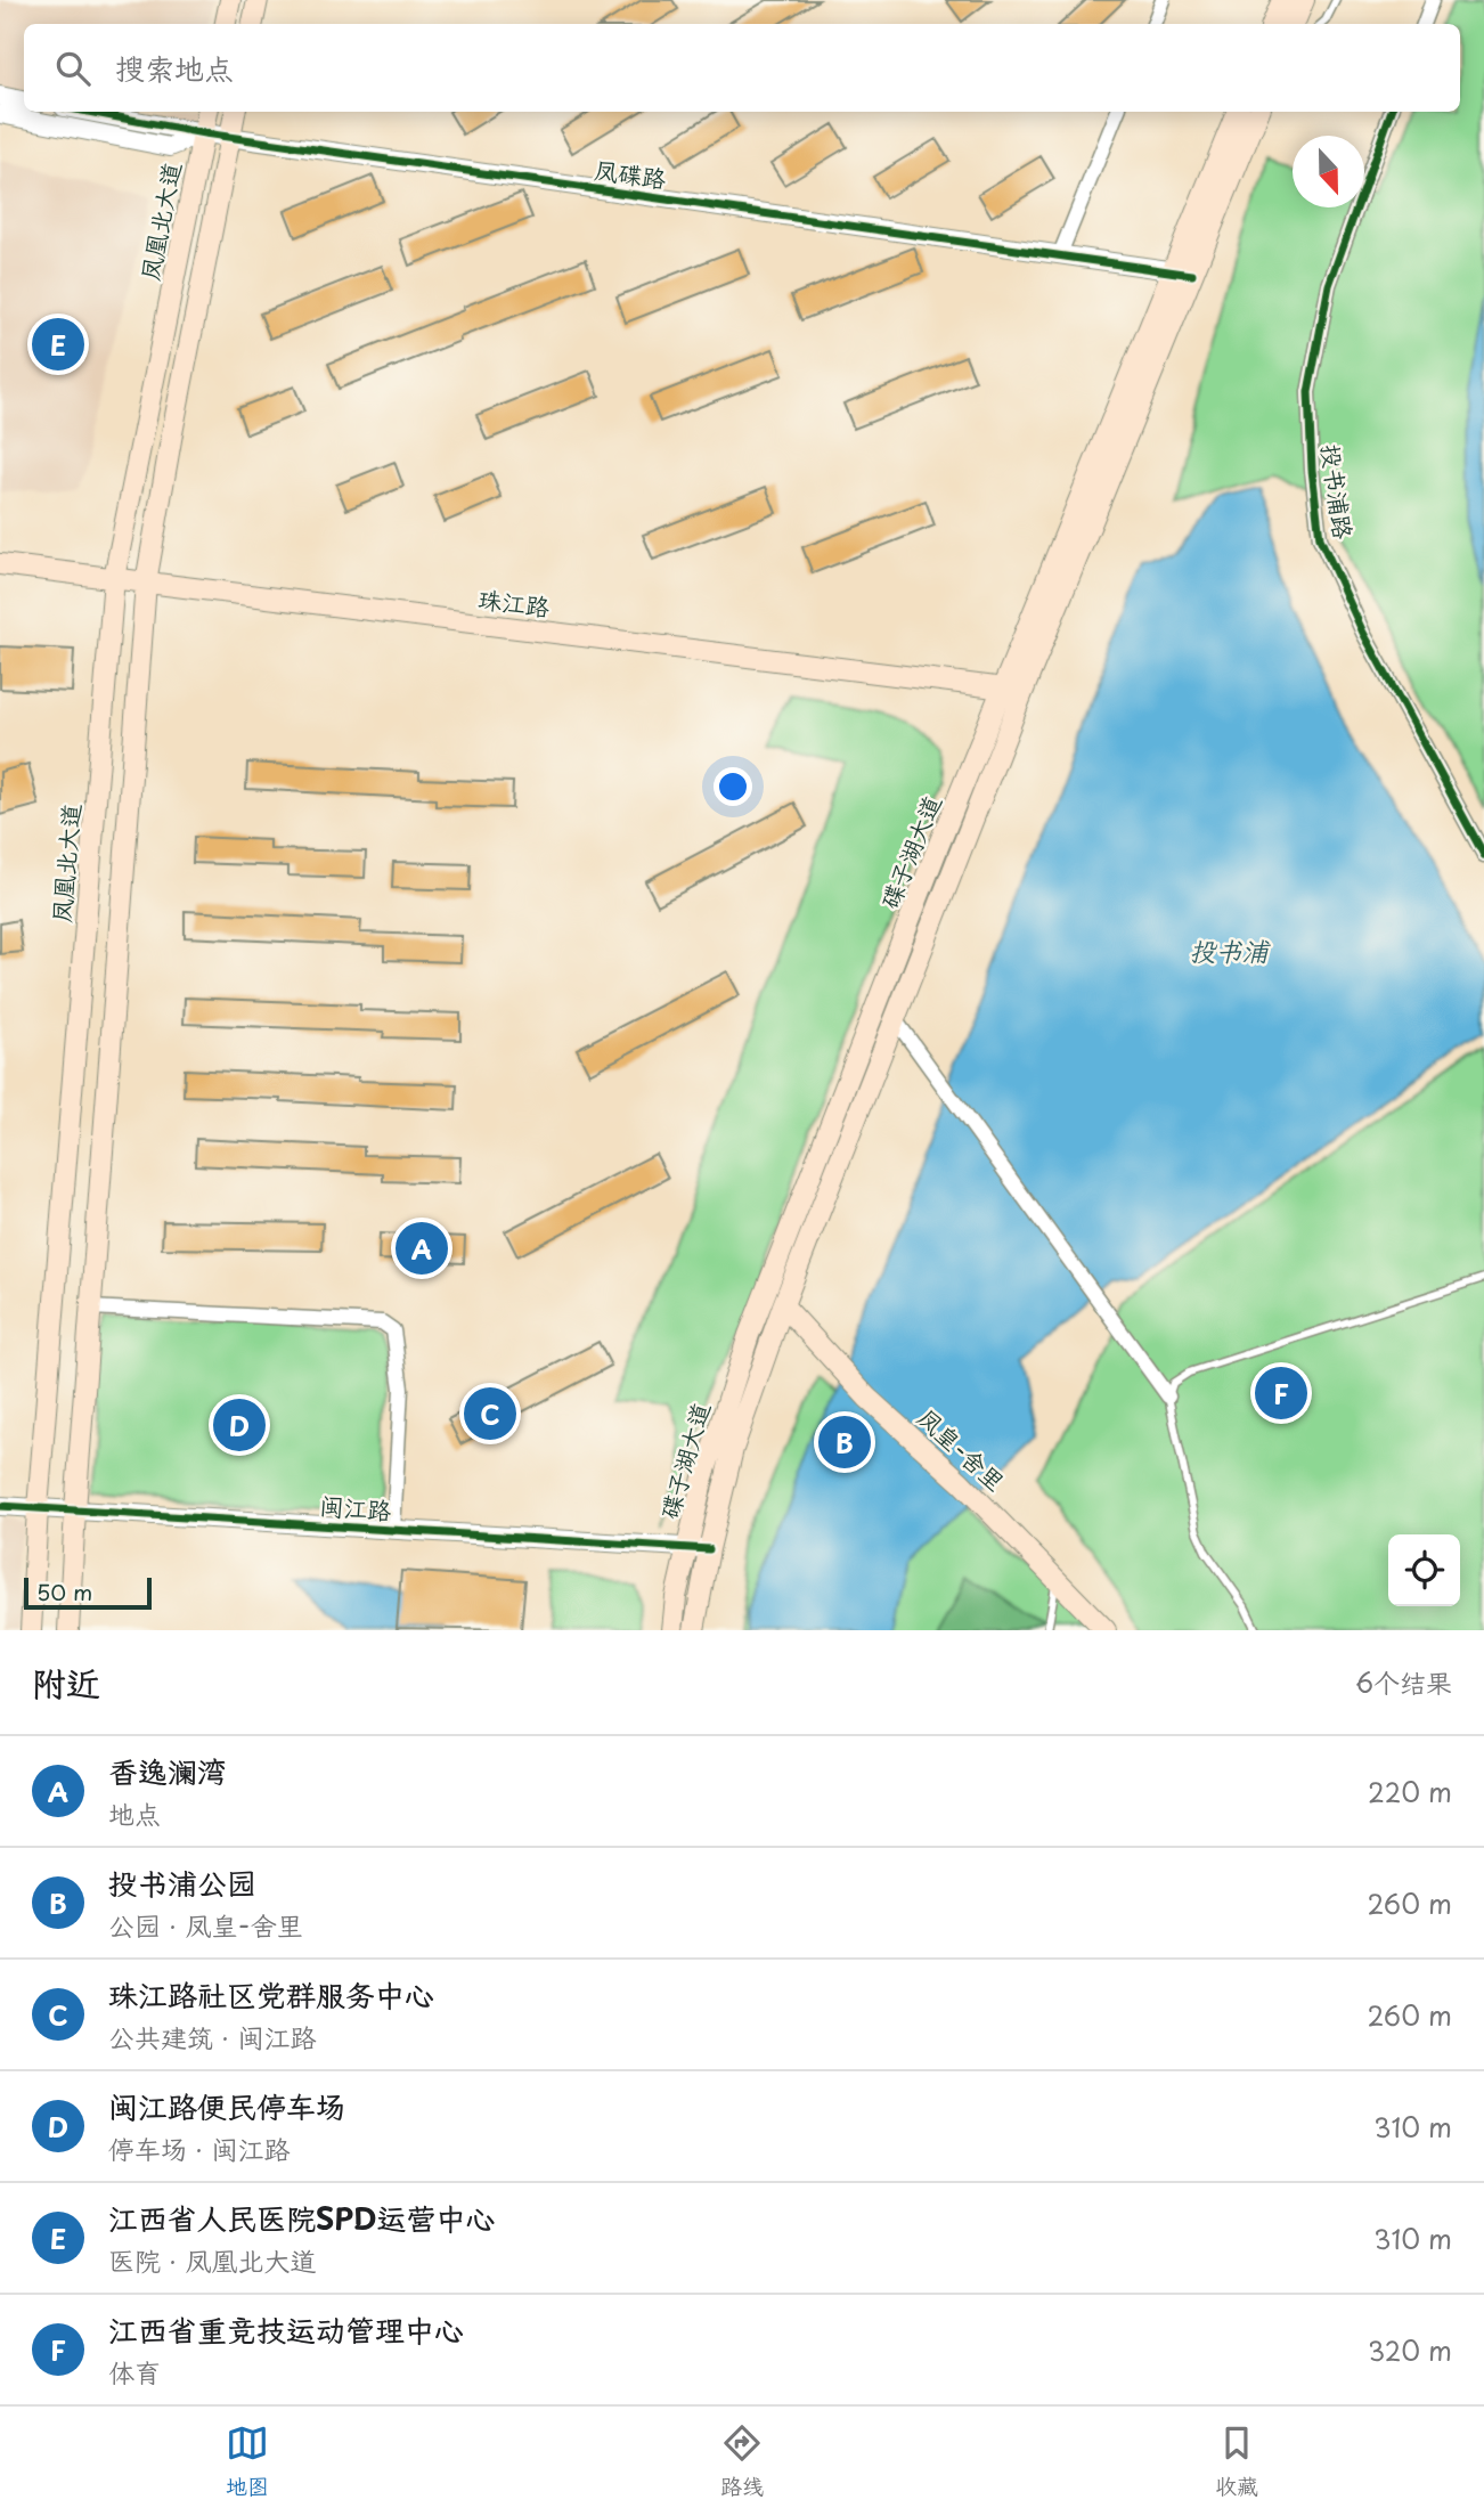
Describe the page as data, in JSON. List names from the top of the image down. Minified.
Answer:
{"streets":{"main road":["凤凰北大道","珠江路","碟子湖大道","凤皇-舍里"],"street":["凤碟路","投书浦路","闽江路"]},"crossings":[["凤碟路","凤凰北大道"],["凤碟路","碟子湖大道"],["凤凰北大道","珠江路"],["凤凰北大道","闽江路"],["珠江路","碟子湖大道"],["碟子湖大道","凤皇-舍里"],["碟子湖大道","闽江路"]],"water":["投书浦"],"scale_bar":"50 m","north":"bottom","page":{"search":"搜索地点","pins":["E","A","F","C","D","B"],"scale":"50 m","heading":["附近","6个结果"],"list":[{"mark":"A","name":"香逸澜湾","note":"地点","value":"220 m"},{"mark":"B","name":"投书浦公园","note":"公园 · 凤皇-舍里","value":"260 m"},{"mark":"C","name":"珠江路社区党群服务中心","note":"公共建筑 · 闽江路","value":"260 m"},{"mark":"D","name":"闽江路便民停车场","note":"停车场 · 闽江路","value":"310 m"},{"mark":"E","name":"江西省人民医院SPD运营中心","note":"医院 · 凤凰北大道","value":"310 m"},{"mark":"F","name":"江西省重竞技运动管理中心","note":"体育","value":"320 m"}],"nav":["地图","路线","收藏"]}}
